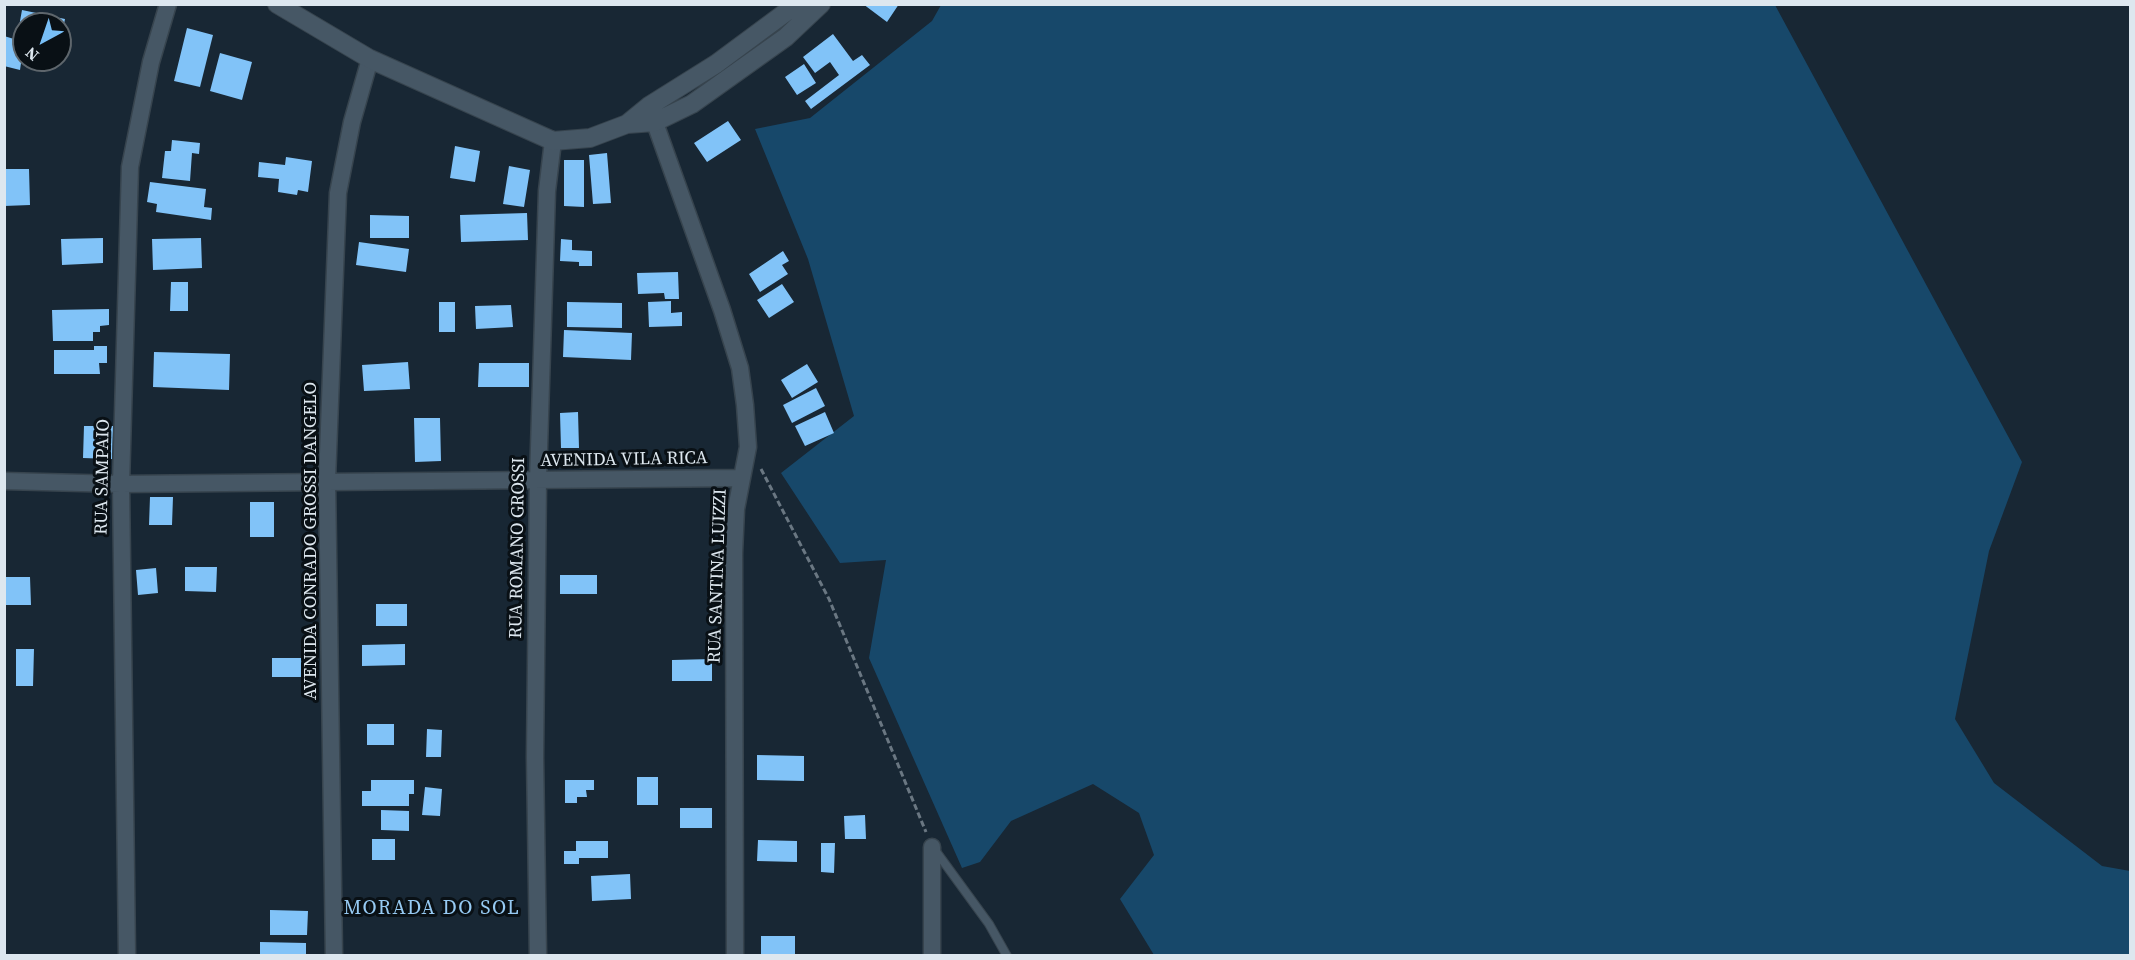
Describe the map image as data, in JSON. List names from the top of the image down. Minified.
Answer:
{"streets":{"street":["AVENIDA VILA RICA","RUA SAMPAIO","AVENIDA CONRADO GROSSI DANGELO","RUA ROMANO GROSSI","RUA SANTINA LUIZZI"]},"crossings":[["AVENIDA VILA RICA","RUA SAMPAIO"],["AVENIDA VILA RICA","AVENIDA CONRADO GROSSI DANGELO"],["AVENIDA VILA RICA","RUA ROMANO GROSSI"],["AVENIDA VILA RICA","RUA SANTINA LUIZZI"]],"districts":["MORADA DO SOL"],"north":"bottom left"}
